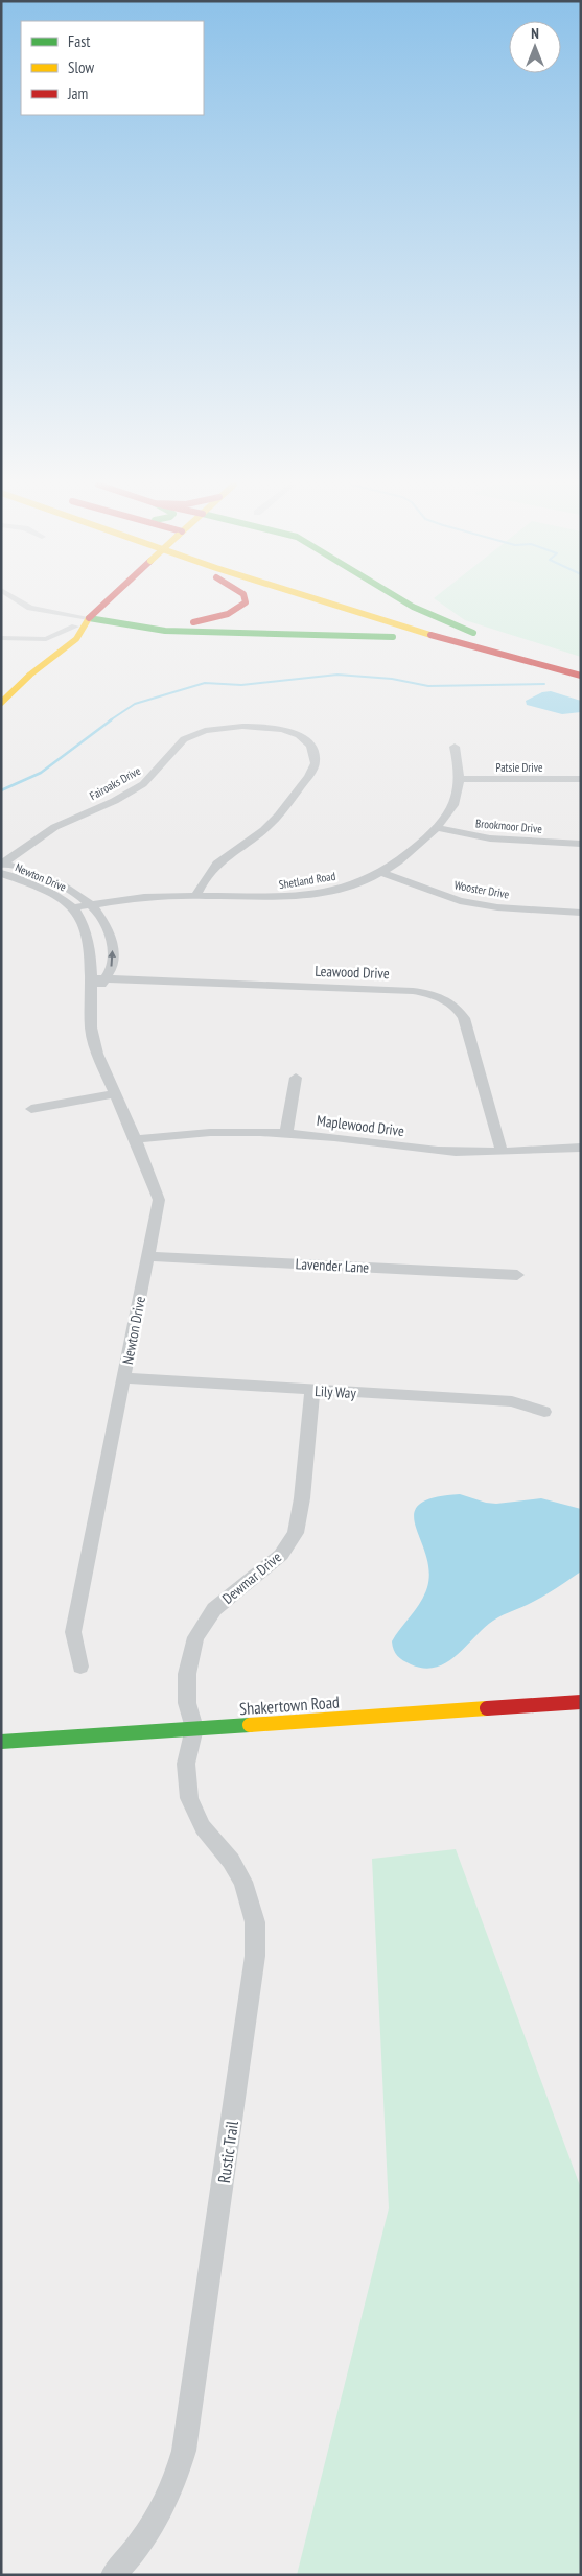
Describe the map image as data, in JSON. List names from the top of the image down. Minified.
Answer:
{"streets":{"main road":["Shakertown Road"],"street":["Patsie Drive","Fairoaks Drive","Brookmoor Drive","Newton Drive","Shetland Road","Wooster Drive","Leawood Drive","Maplewood Drive","Lavender Lane","Lily Way","Dewmar Drive","Rustic Trail"]},"crossings":[["Patsie Drive","Shetland Road"],["Fairoaks Drive","Newton Drive"],["Fairoaks Drive","Shetland Road"],["Brookmoor Drive","Shetland Road"],["Newton Drive","Shetland Road"],["Newton Drive","Leawood Drive"],["Newton Drive","Maplewood Drive"],["Newton Drive","Lavender Lane"],["Newton Drive","Lily Way"],["Shetland Road","Wooster Drive"],["Leawood Drive","Maplewood Drive"],["Lily Way","Dewmar Drive"],["Dewmar Drive","Shakertown Road"],["Dewmar Drive","Rustic Trail"],["Shakertown Road","Rustic Trail"]],"legend":["Fast","Slow","Jam"],"north":"top"}
